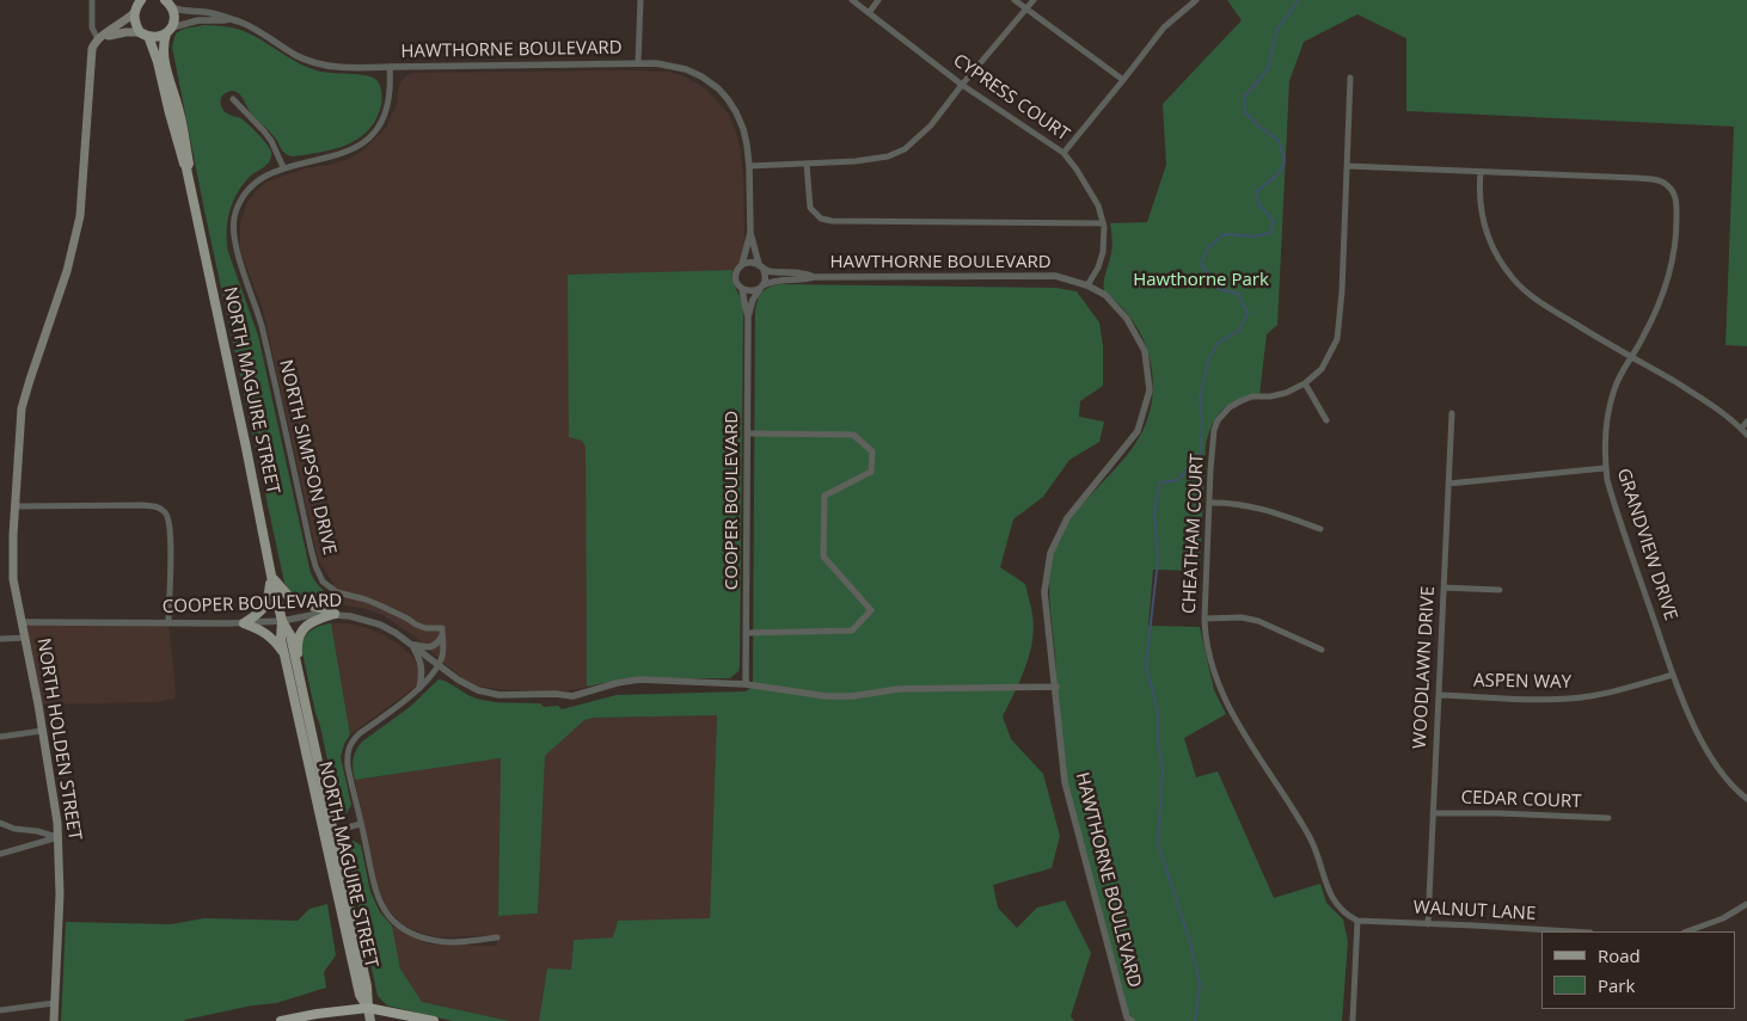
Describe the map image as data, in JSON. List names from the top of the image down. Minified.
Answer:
{"streets":{"main road":["NORTH MAGUIRE STREET","NORTH HOLDEN STREET"],"street":["HAWTHORNE BOULEVARD","CYPRESS COURT","NORTH SIMPSON DRIVE","COOPER BOULEVARD","CHEATHAM COURT","GRANDVIEW DRIVE","WOODLAWN DRIVE","ASPEN WAY","CEDAR COURT","WALNUT LANE"]},"crossings":[["HAWTHORNE BOULEVARD","CYPRESS COURT"],["HAWTHORNE BOULEVARD","NORTH MAGUIRE STREET"],["HAWTHORNE BOULEVARD","NORTH SIMPSON DRIVE"],["HAWTHORNE BOULEVARD","COOPER BOULEVARD"],["NORTH MAGUIRE STREET","COOPER BOULEVARD"],["COOPER BOULEVARD","NORTH HOLDEN STREET"],["CHEATHAM COURT","GRANDVIEW DRIVE"],["CHEATHAM COURT","WALNUT LANE"],["GRANDVIEW DRIVE","ASPEN WAY"],["WOODLAWN DRIVE","ASPEN WAY"],["WOODLAWN DRIVE","CEDAR COURT"],["WOODLAWN DRIVE","WALNUT LANE"]],"parks":["Hawthorne Park"],"legend":["Road","Park"]}
